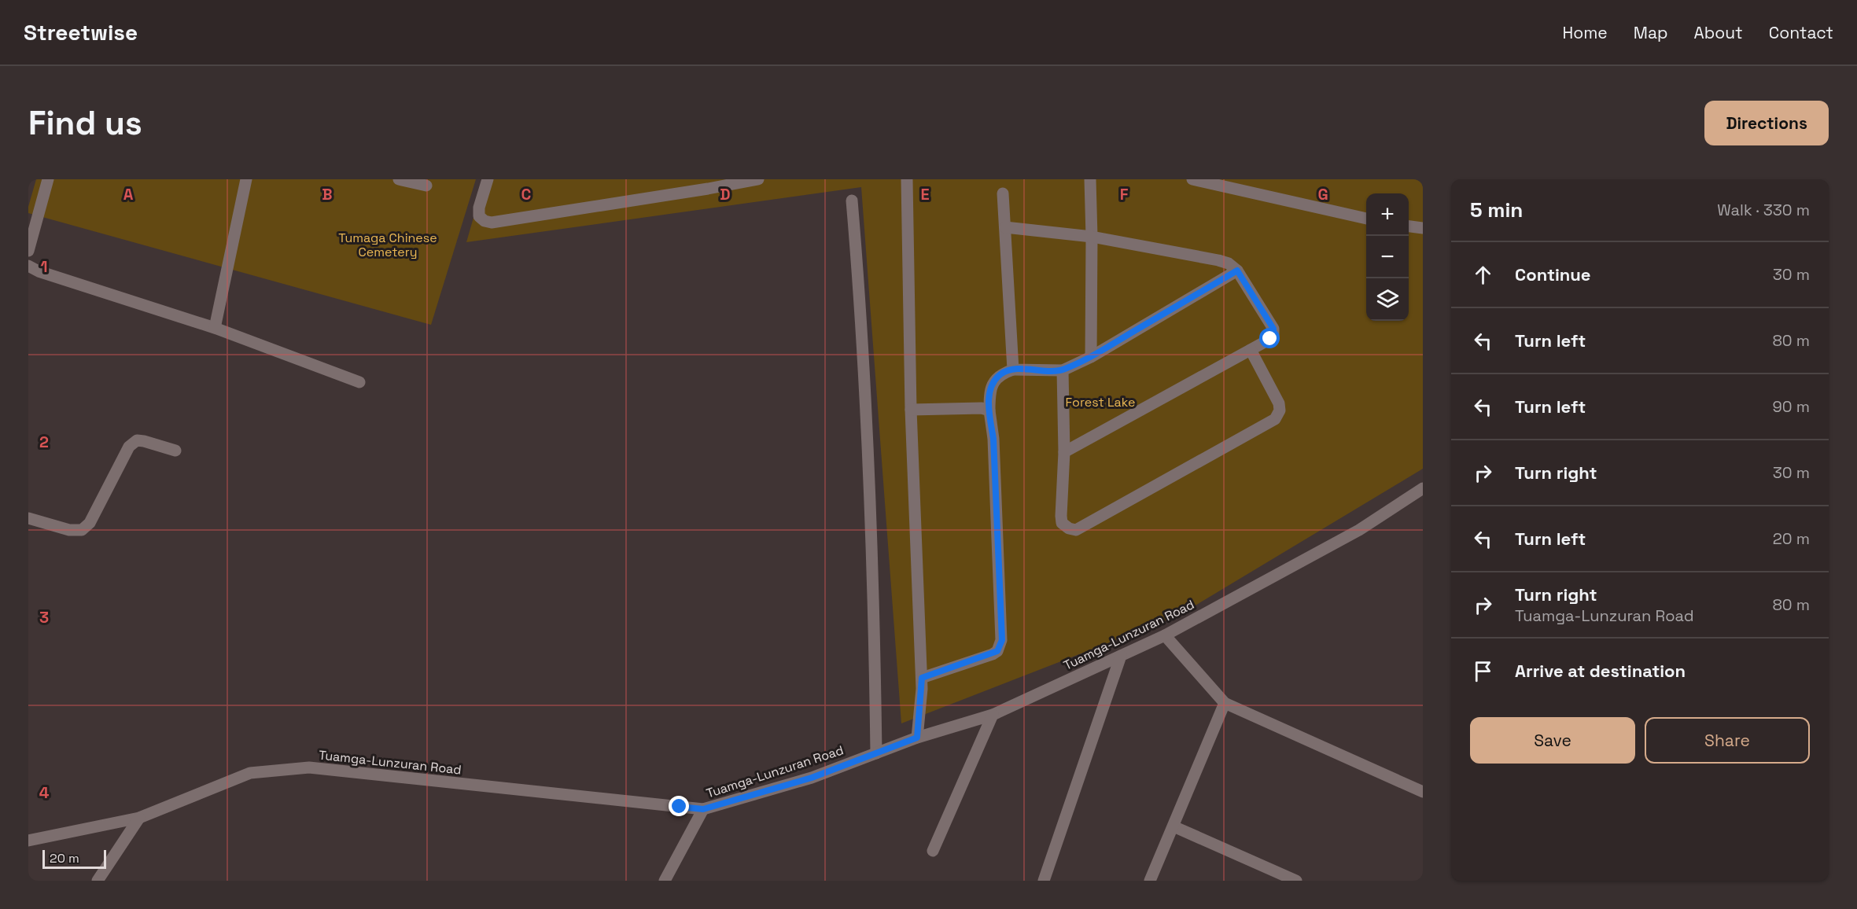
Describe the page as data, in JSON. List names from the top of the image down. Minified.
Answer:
{"streets":{"street":["Tuamga-Lunzuran Road"]},"parks":["Tumaga Chinese Cemetery","Forest Lake"],"scale_bar":"20 m","page":{"header":"Streetwise","nav":["Home","Map","About","Contact"],"buttons":["Directions",["Save","Share"]],"title":"Find us","heading":["5 min","Walk · 330 m"],"map_buttons":["+","−"],"list":[["Continue","30 m"],["Turn left","80 m"],["Turn left","90 m"],["Turn right","30 m"],["Turn left","20 m"],["Turn right","Tuamga-Lunzuran Road","80 m"],"Arrive at destination"],"scale":"20 m"},"grid":{"columns":["A","B","C","D","E","F","G"],"rows":["1","2","3","4"]}}
